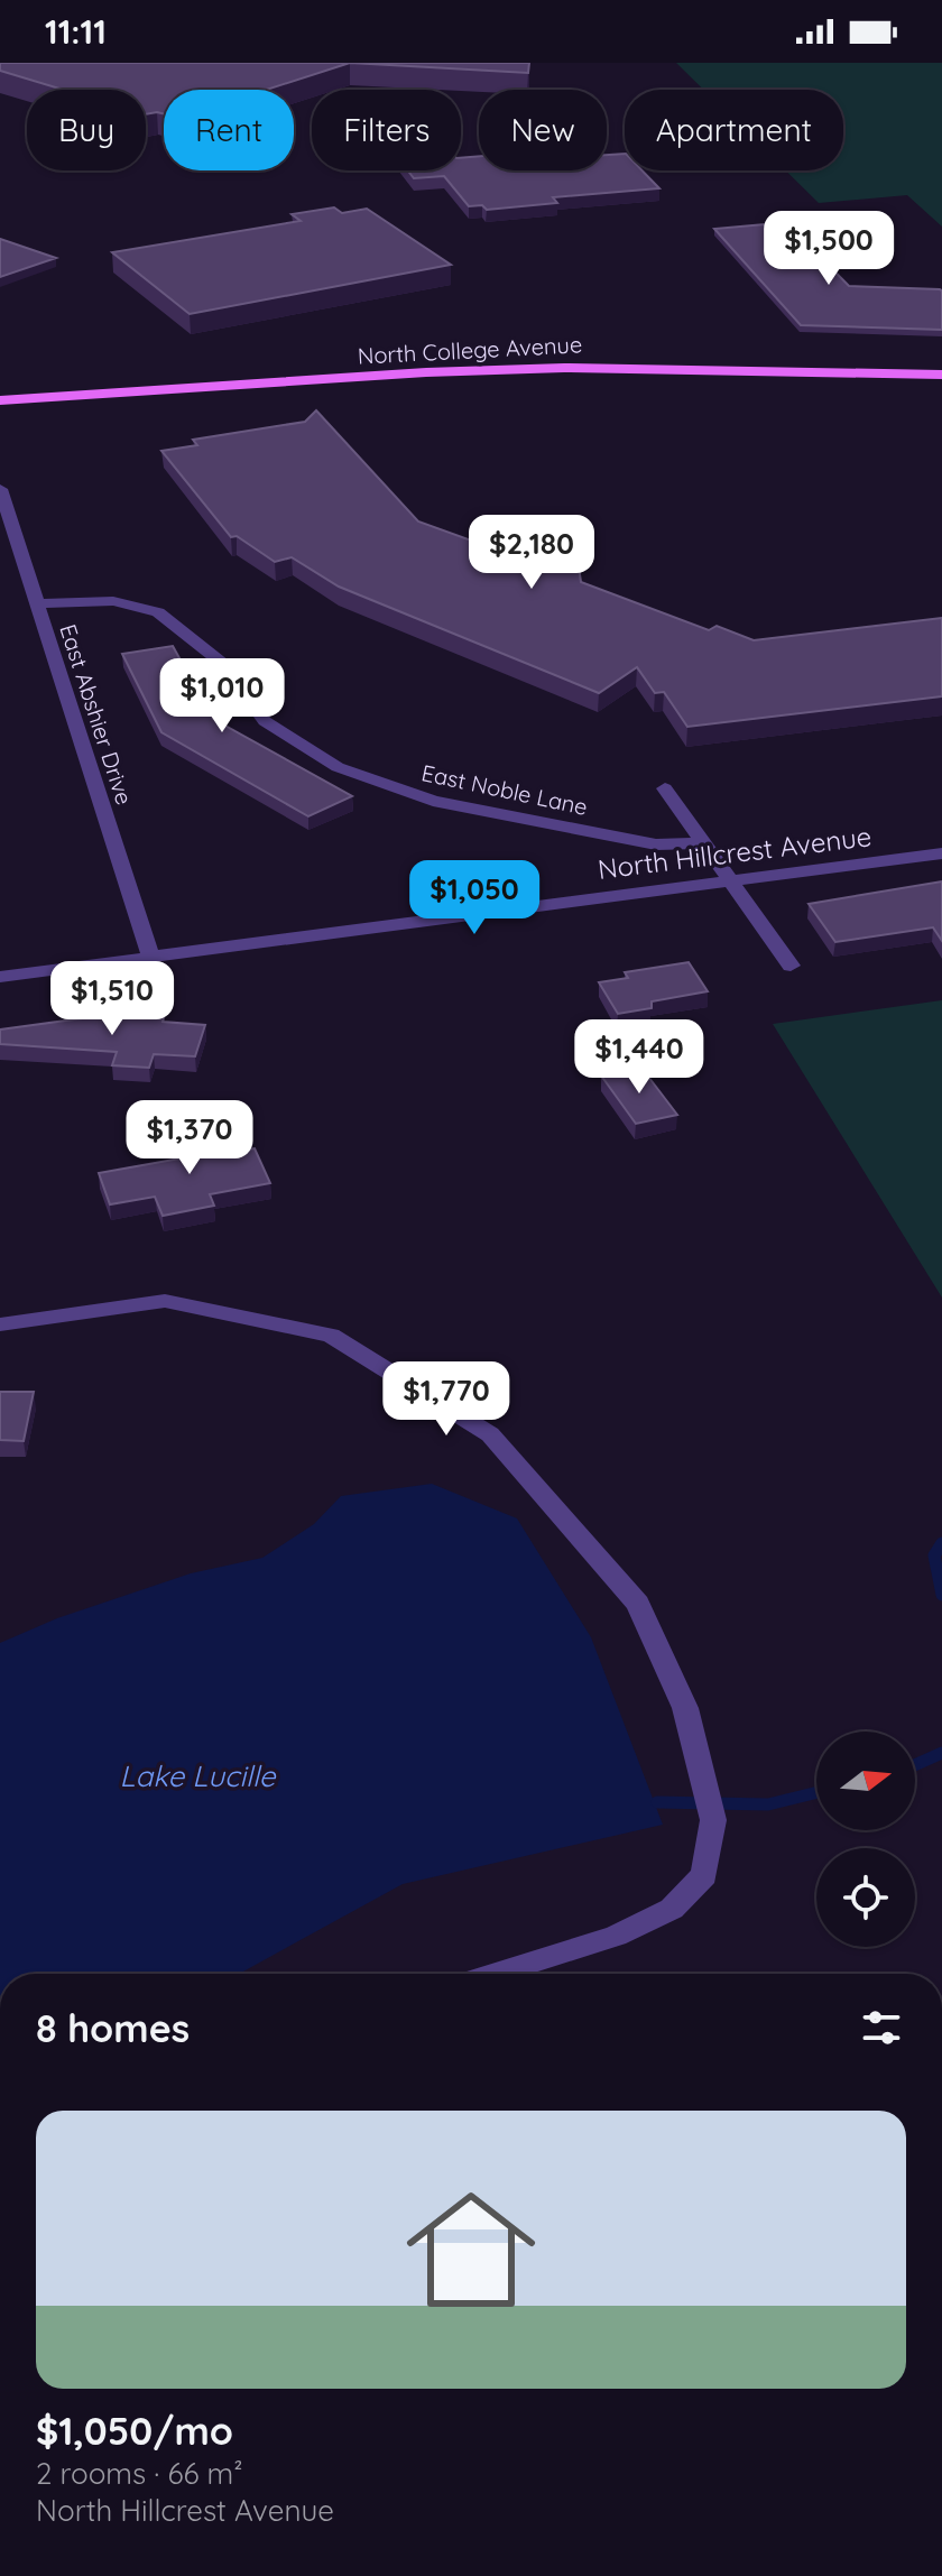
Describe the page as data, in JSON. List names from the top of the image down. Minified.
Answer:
{"streets":{"main road":["North College Avenue"],"street":["East Abshier Drive","East Noble Lane","North Hillcrest Avenue"]},"crossings":[["East Abshier Drive","East Noble Lane"],["East Abshier Drive","North Hillcrest Avenue"]],"water":["Lake Lucille"],"north":"right","page":{"status":"11:11","chip":["Buy","Rent","Filters","New","Apartment"],"price":["$1,500","$2,180","$1,010","$1,050","$1,510","$1,440","$1,370","$1,770"],"heading":"8 homes","list":[{"name":"$1,050/mo","note":"2 rooms · 66 m² · North Hillcrest Avenue"}]}}
